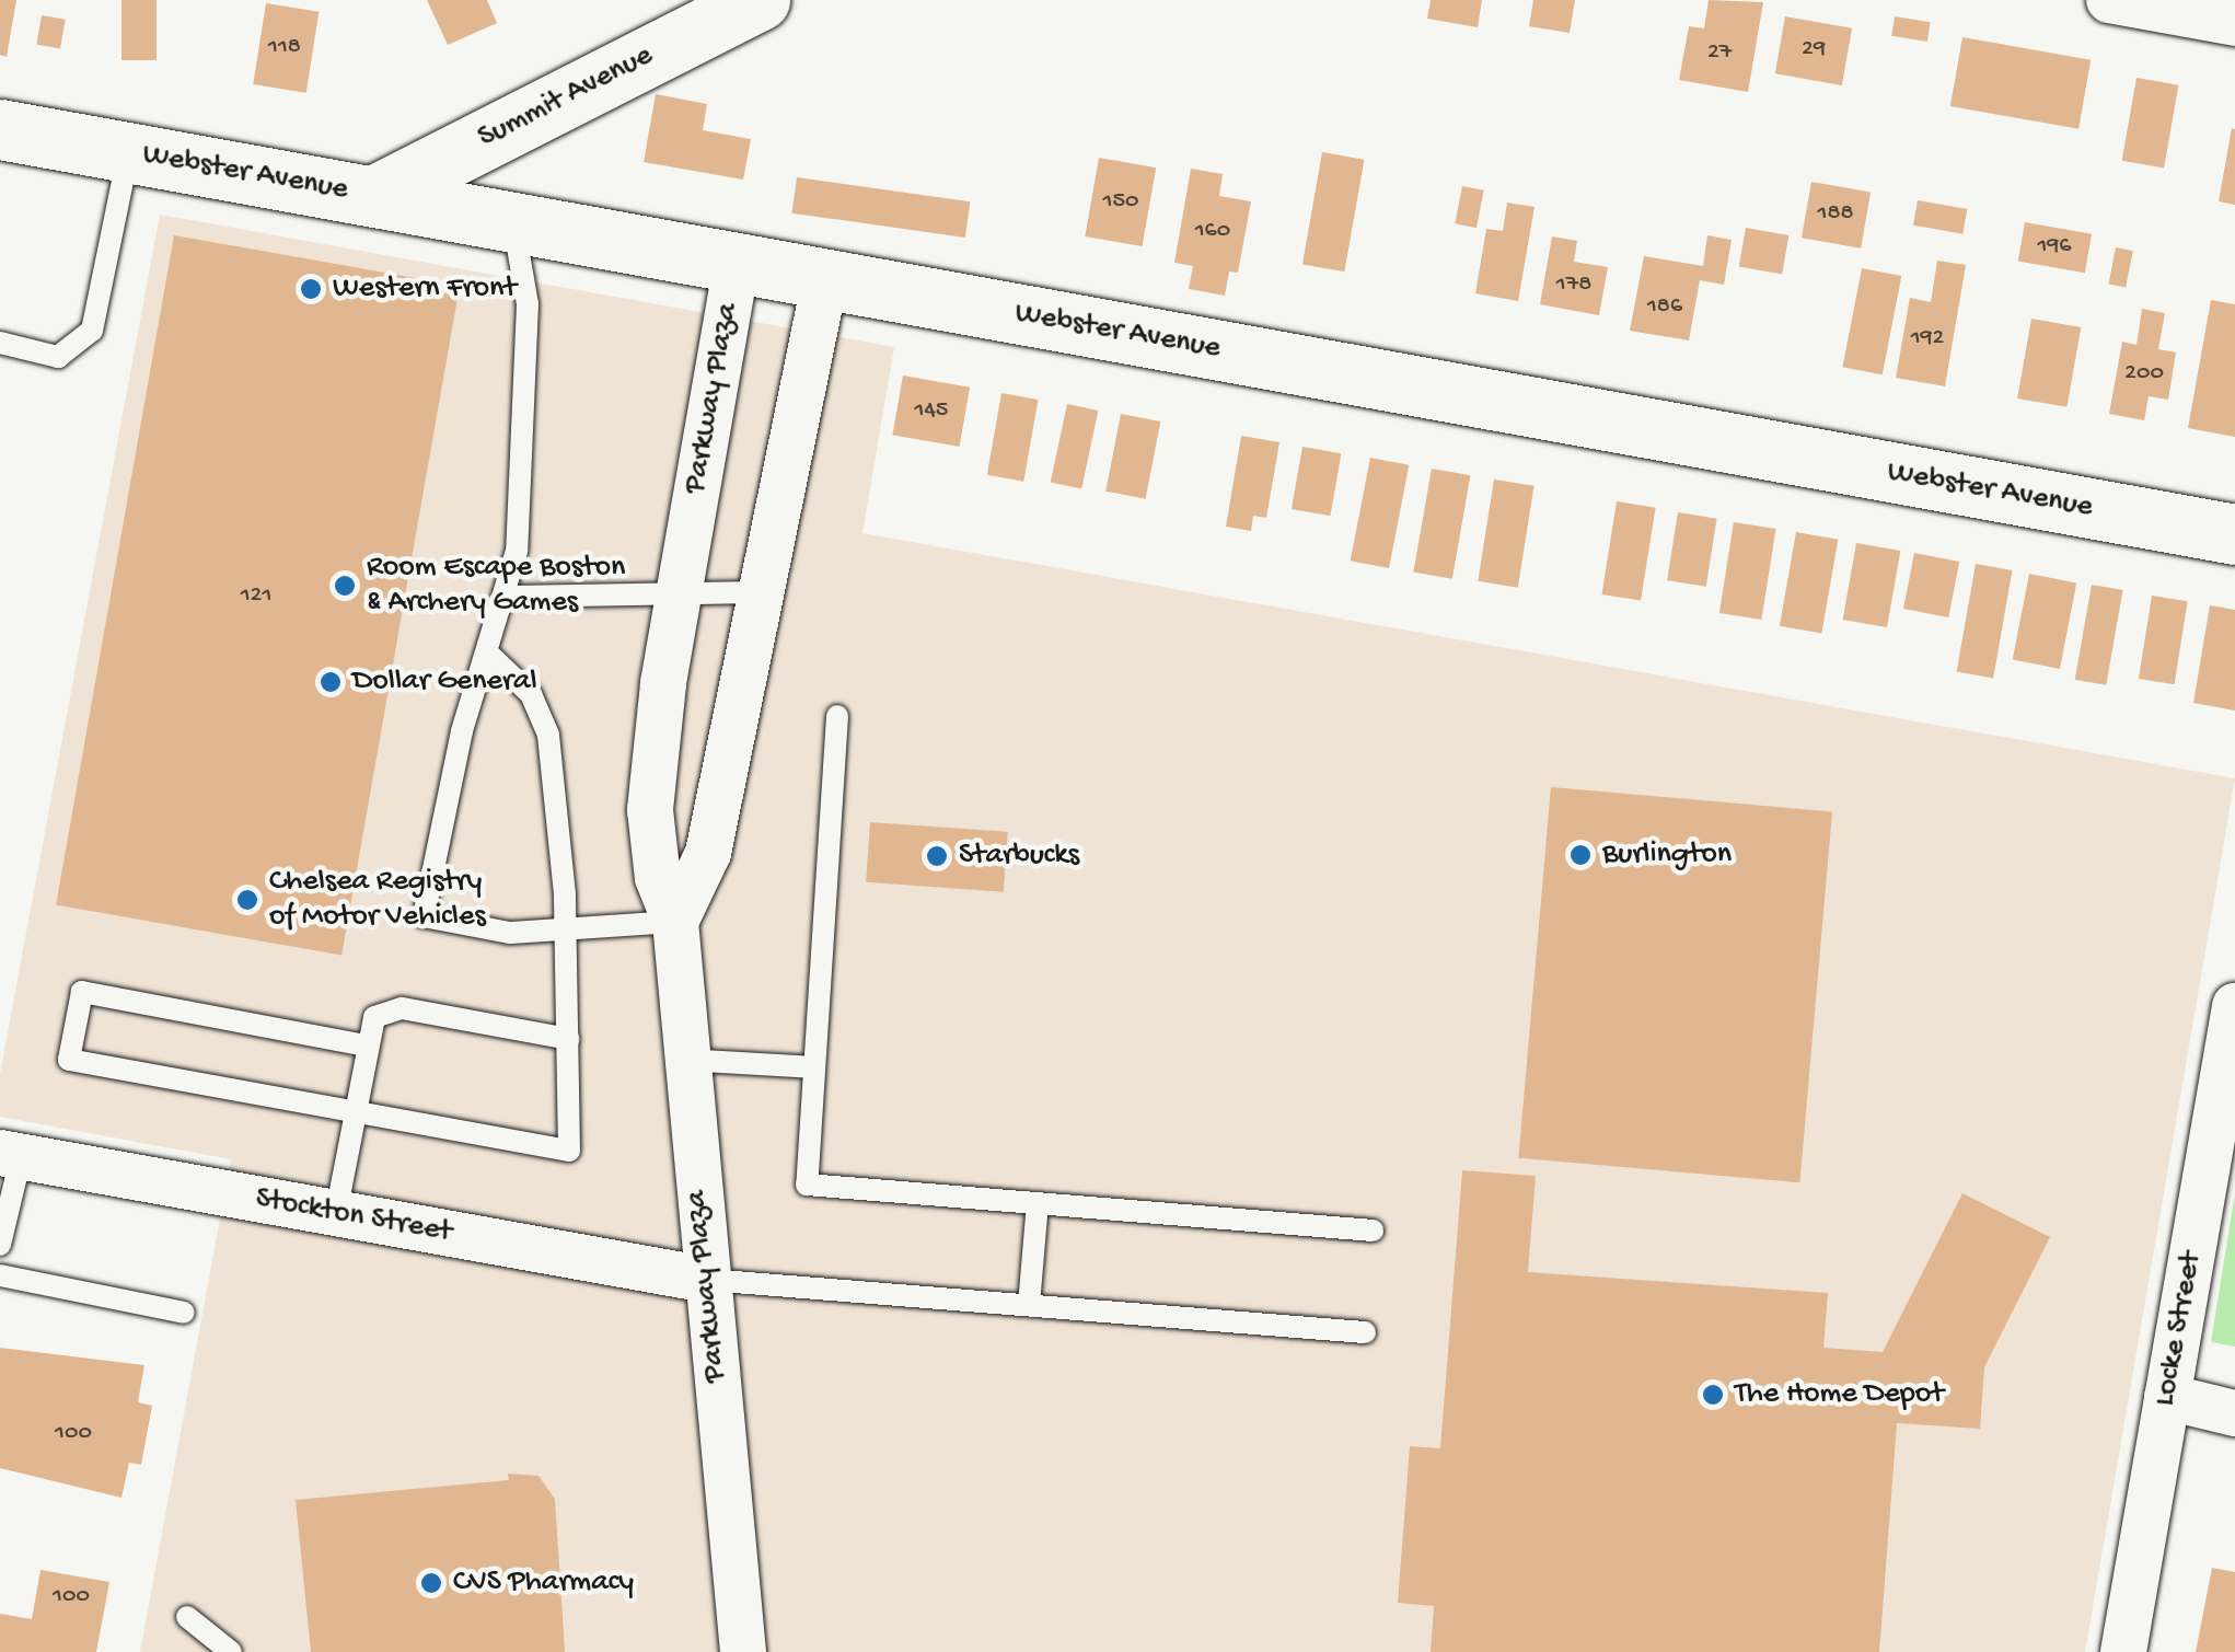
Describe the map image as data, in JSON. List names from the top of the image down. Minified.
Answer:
{"streets":{"street":["Summit Avenue","Webster Avenue","Parkway Plaza","Stockton Street","Locke Street"]},"crossings":[["Summit Avenue","Webster Avenue"],["Webster Avenue","Parkway Plaza"],["Parkway Plaza","Stockton Street"]],"places":["Western Front","Room Escape Boston & Archery Games","Dollar General","Burlington","Starbucks","Chelsea Registry of Motor Vehicles","The Home Depot","CVS Pharmacy"],"house_numbers":["118","29","27","150","188","160","196","178","186","192","200","145","121","100","100"]}
